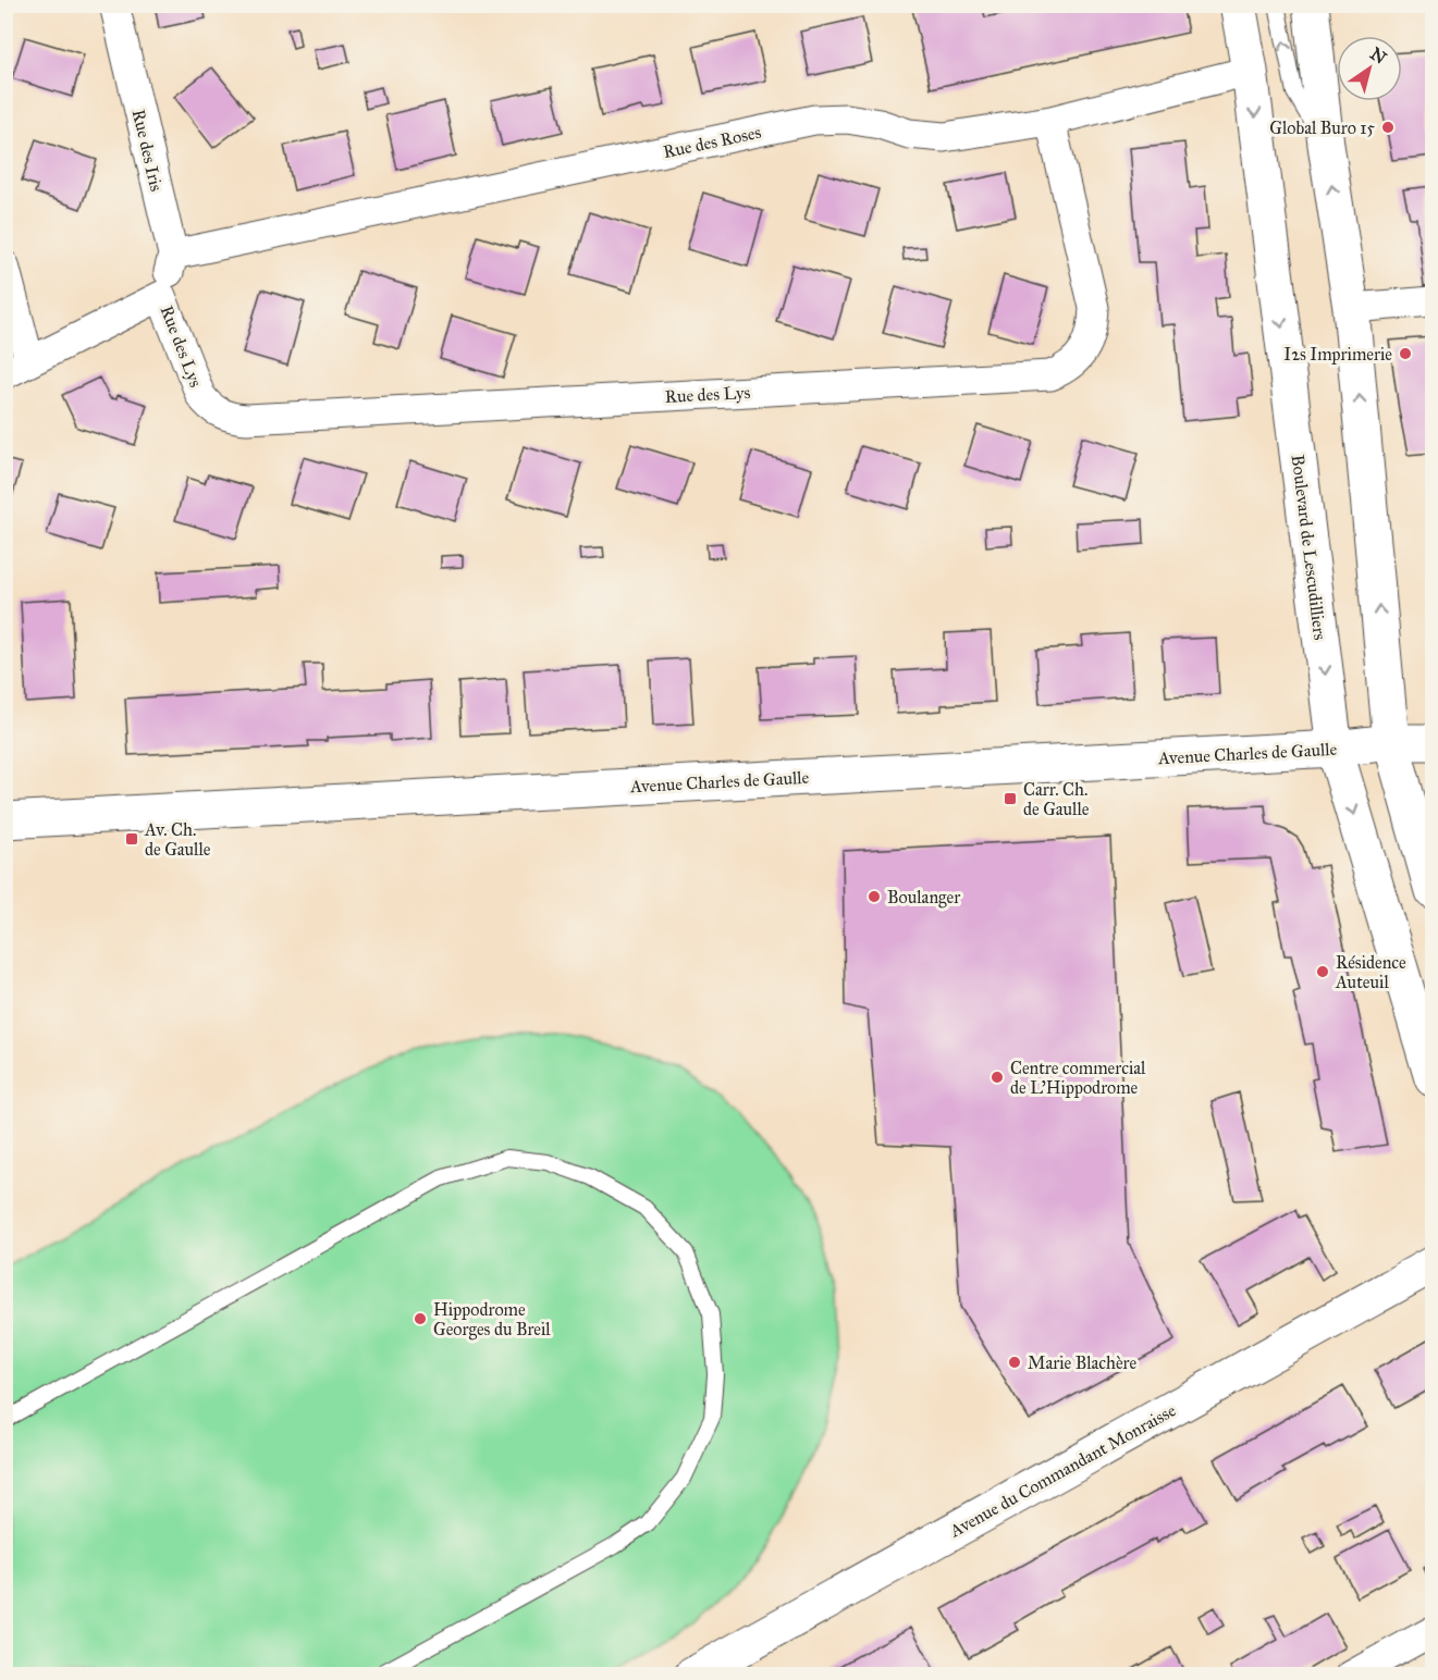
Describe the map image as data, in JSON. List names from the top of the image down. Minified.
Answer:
{"streets":{"main road":["Boulevard de Lescudilliers","Avenue Charles de Gaulle","Avenue du Commandant Monraisse"],"street":["Rue des Roses","Rue des Iris","Rue des Lys"]},"crossings":[["Rue des Roses","Rue des Iris"],["Rue des Roses","Rue des Lys"],["Rue des Roses","Boulevard de Lescudilliers"],["Rue des Iris","Rue des Lys"],["Boulevard de Lescudilliers","Avenue Charles de Gaulle"]],"places":{"other":["Global Buro 15","I2s Imprimerie","Boulanger","Résidence Auteuil","Centre commercial de L’Hippodrome","Hippodrome Georges du Breil","Marie Blachère"],"transit":["Carr. Ch. de Gaulle","Av. Ch. de Gaulle"]},"north":"top right"}
